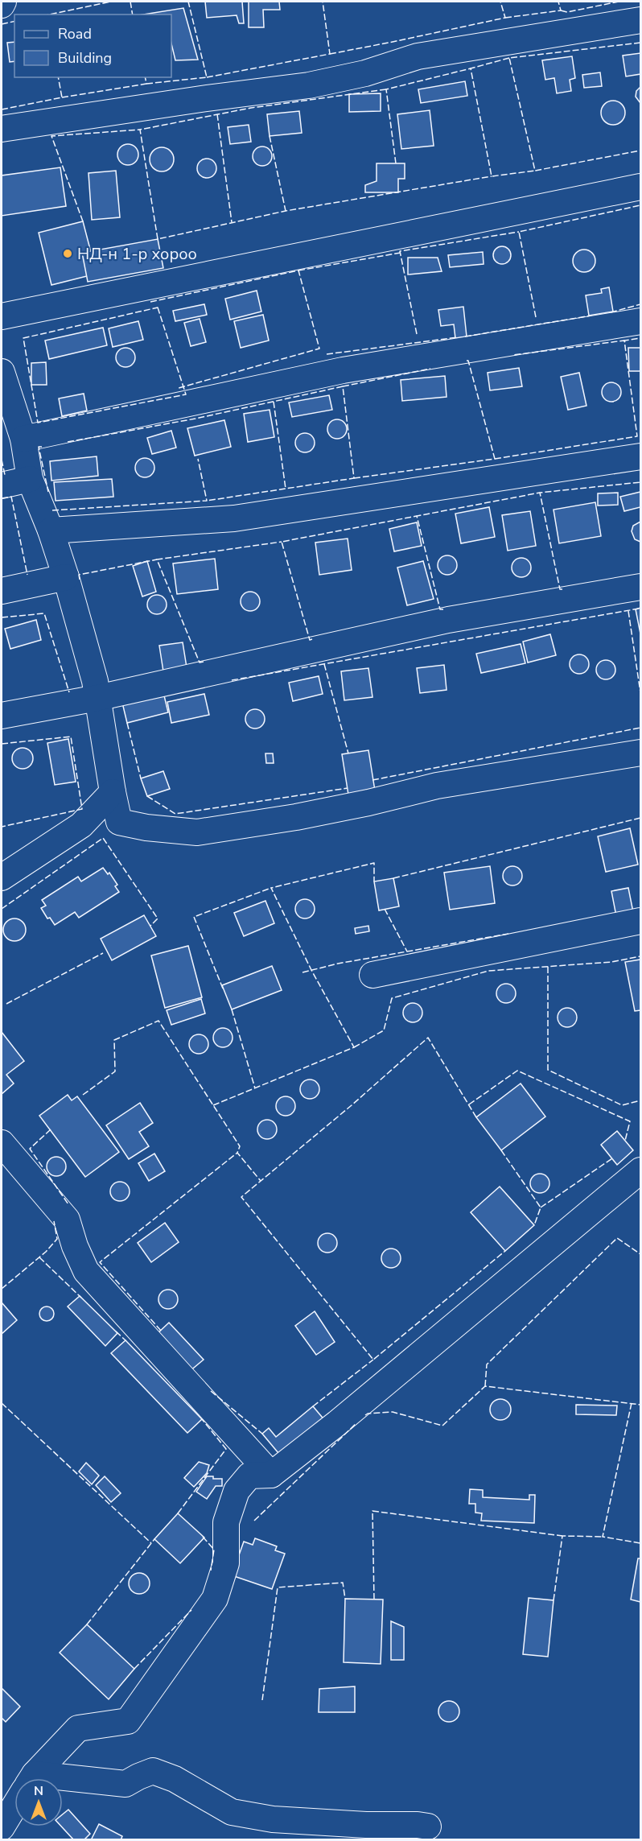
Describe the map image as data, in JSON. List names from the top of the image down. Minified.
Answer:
{"places":["НД-н 1-р хороо"],"legend":["Road","Building"],"north":"top"}
